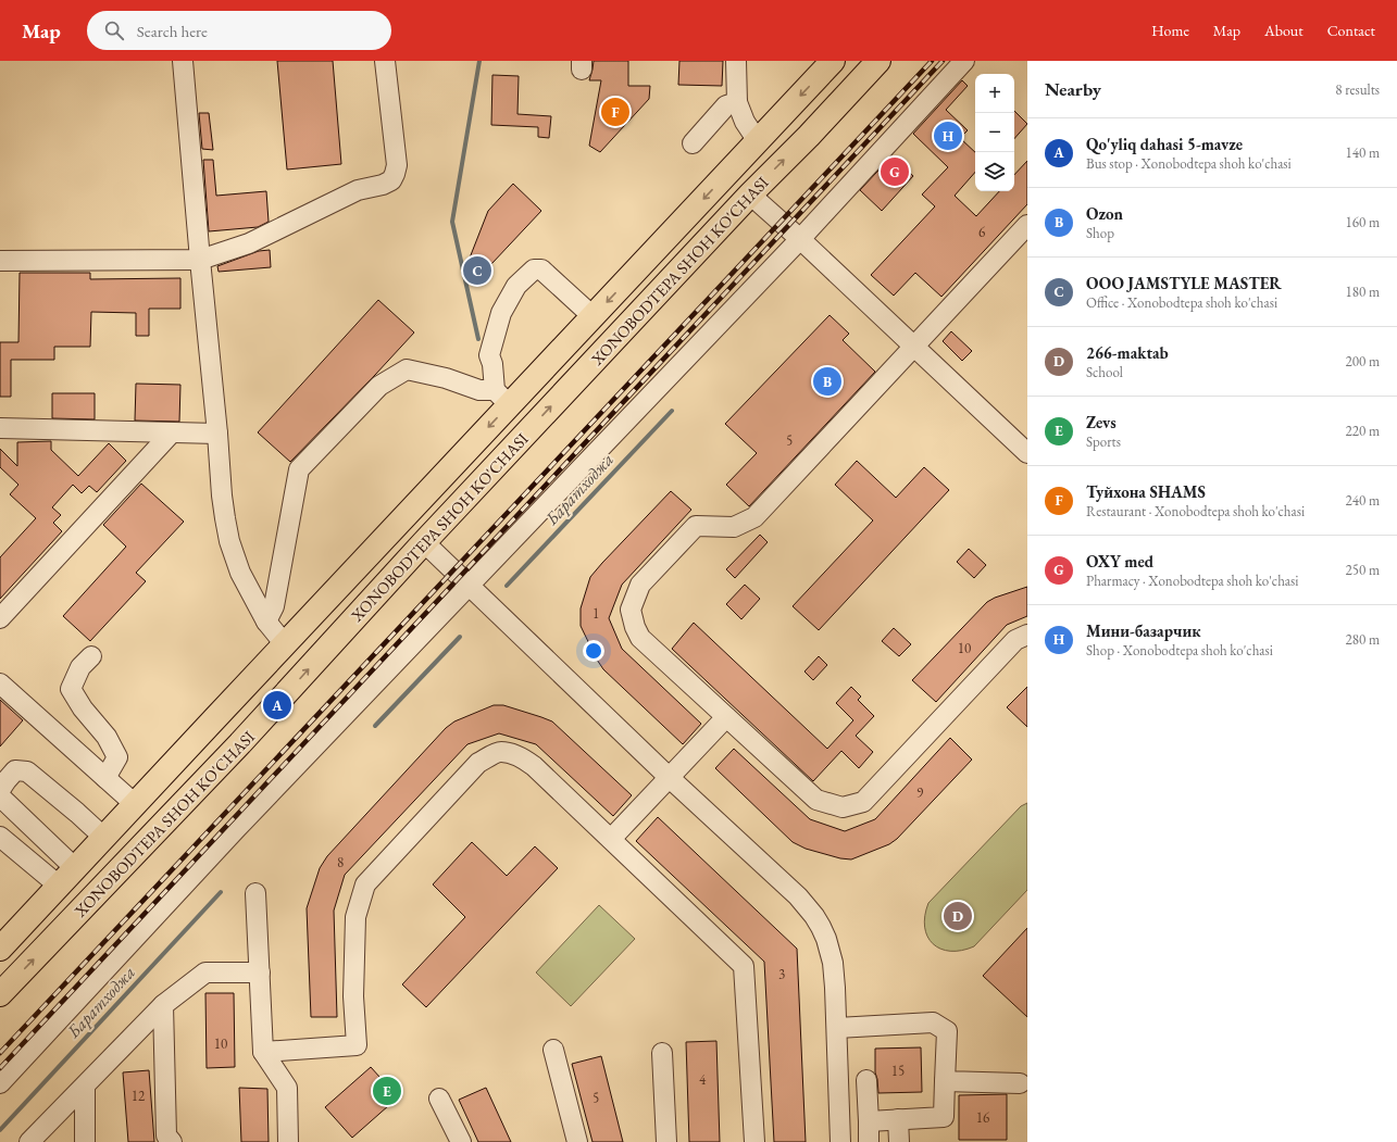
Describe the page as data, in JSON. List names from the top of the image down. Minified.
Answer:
{"streets":{"highway":["XONOBODTEPA SHOH KO'CHASI"]},"water":["Баратходжа"],"house_numbers":["6","5","1","10","9","8","3","10","15","4","12","5","16"],"page":{"header":"Map","search":"Search here","nav":["Home","Map","About","Contact"],"heading":["Nearby","8 results"],"map_buttons":["+","−"],"pins":["F","H","G","C","B","A","D","E"],"list":[{"mark":"A","name":"Qo'yliq dahasi 5-mavze","note":"Bus stop · Xonobodtepa shoh ko'chasi","value":"140 m"},{"mark":"B","name":"Ozon","note":"Shop","value":"160 m"},{"mark":"C","name":"OOO JAMSTYLE MASTER","note":"Office · Xonobodtepa shoh ko'chasi","value":"180 m"},{"mark":"D","name":"266-maktab","note":"School","value":"200 m"},{"mark":"E","name":"Zevs","note":"Sports","value":"220 m"},{"mark":"F","name":"Туйхона SHAMS","note":"Restaurant · Xonobodtepa shoh ko'chasi","value":"240 m"},{"mark":"G","name":"OXY med","note":"Pharmacy · Xonobodtepa shoh ko'chasi","value":"250 m"},{"mark":"H","name":"Мини-базарчик","note":"Shop · Xonobodtepa shoh ko'chasi","value":"280 m"}]}}
